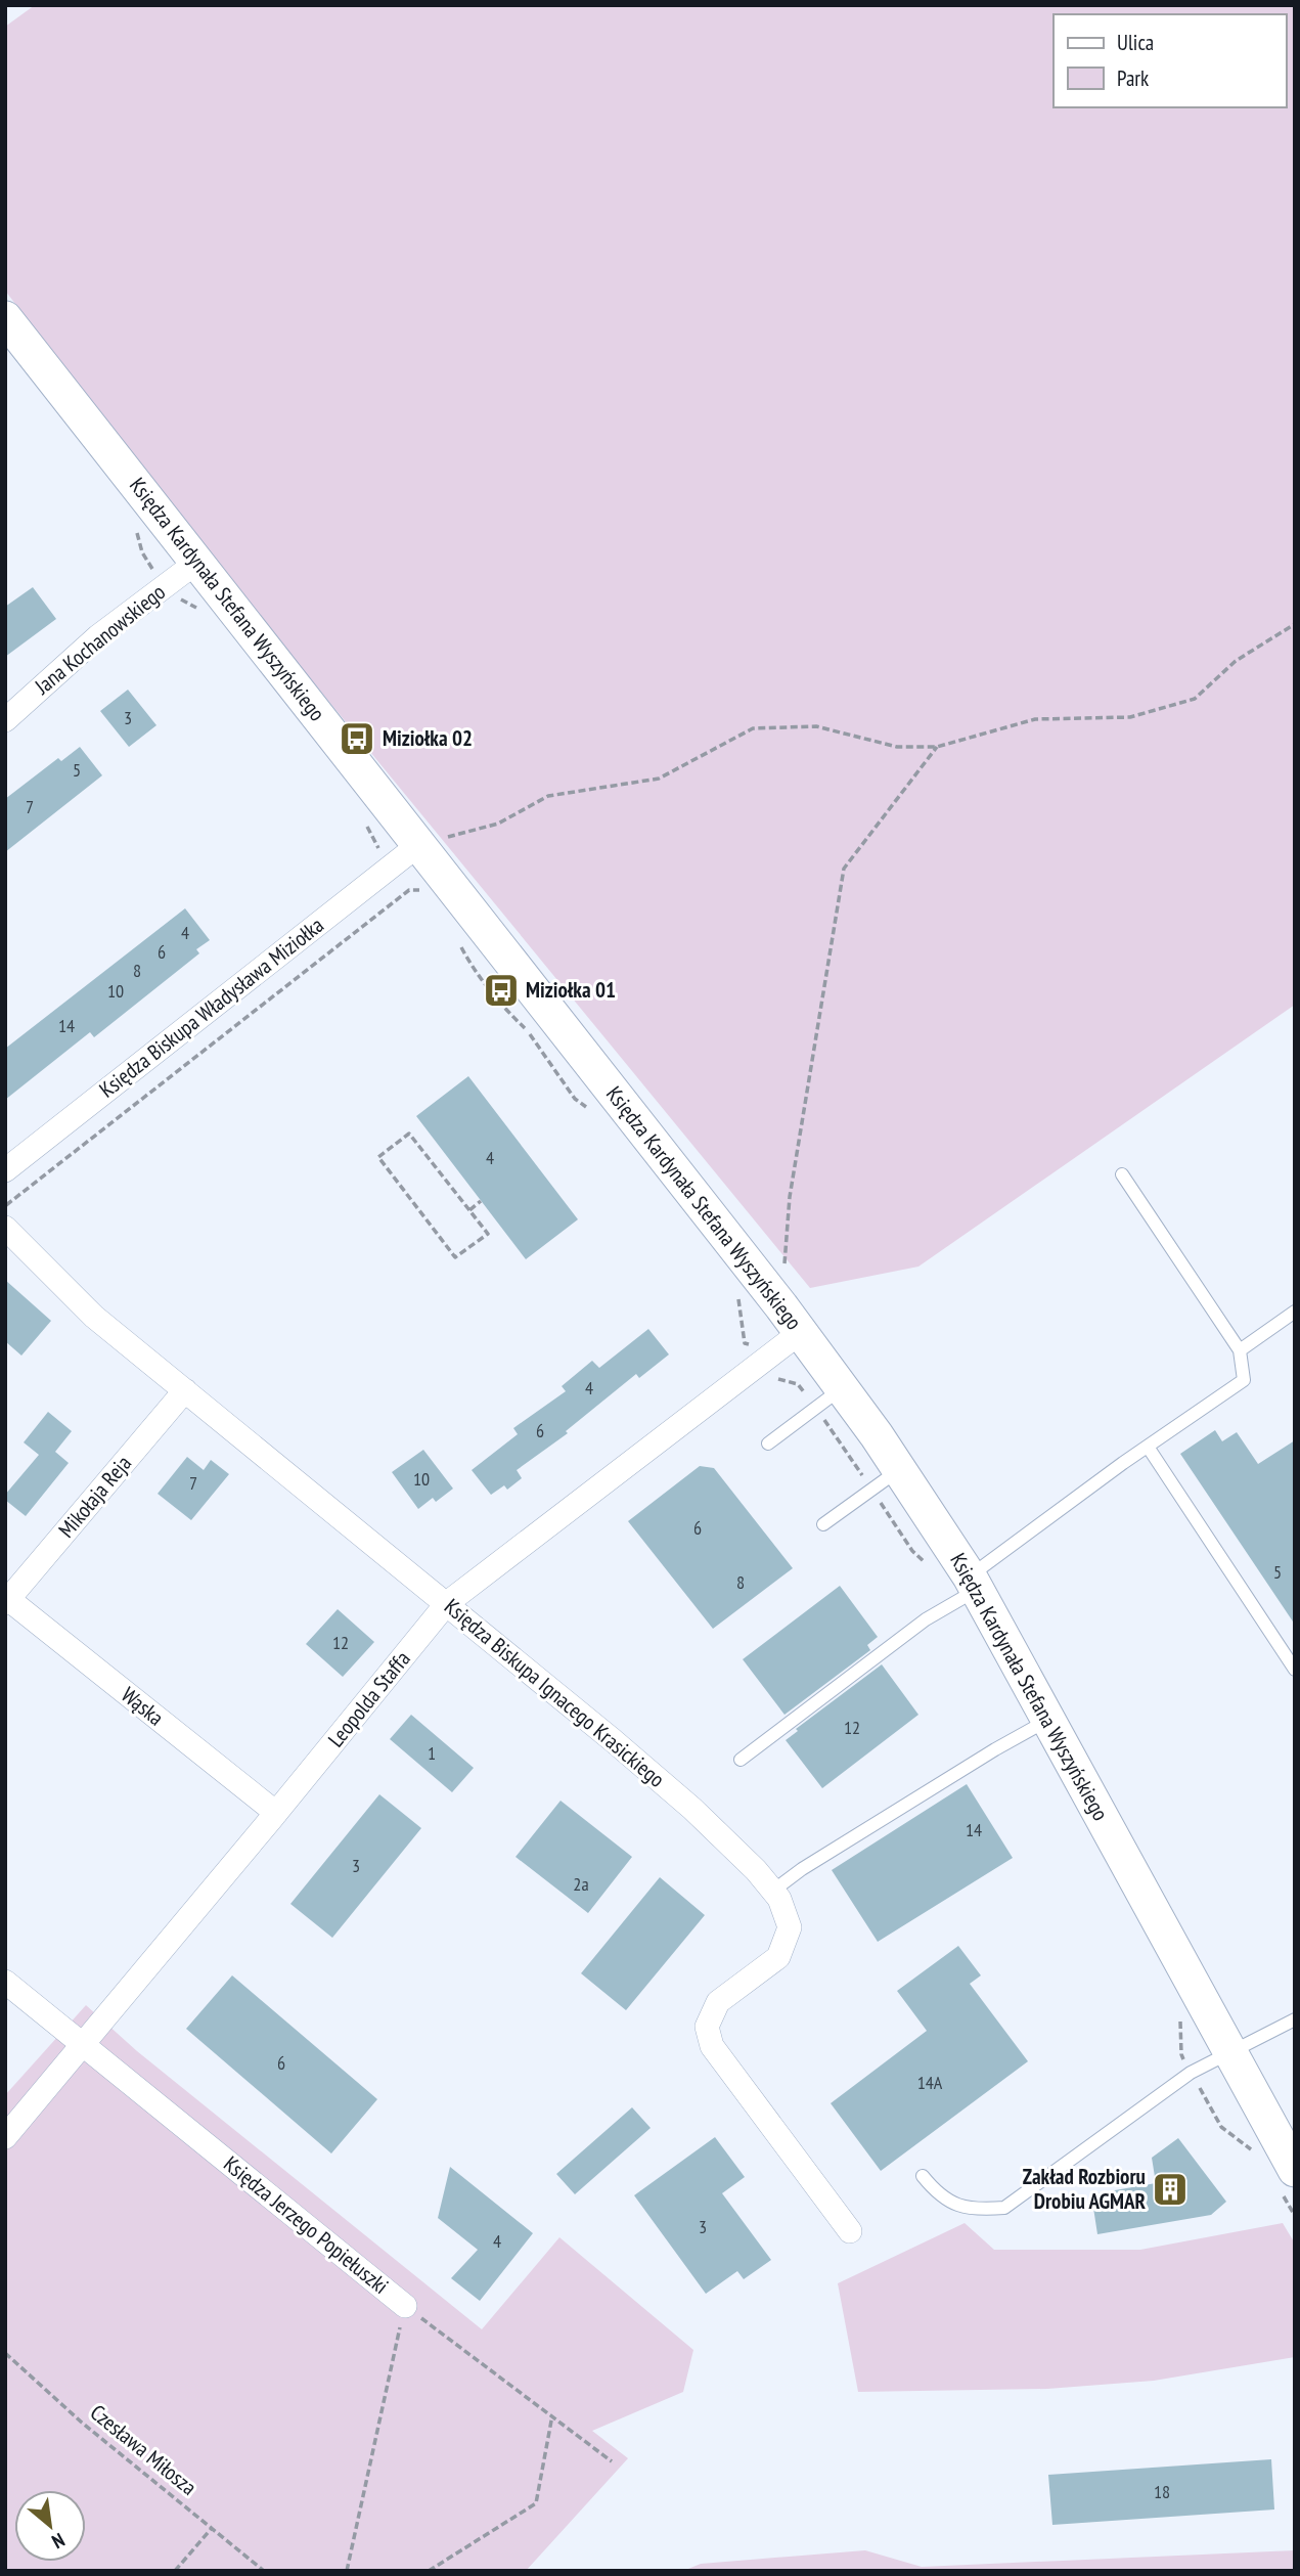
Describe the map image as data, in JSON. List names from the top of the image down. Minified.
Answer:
{"streets":{"street":["Księdza Kardynała Stefana Wyszyńskiego","Jana Kochanowskiego","Księdza Biskupa Władysława Miziołka","Mikołaja Reja","Księdza Biskupa Ignacego Krasickiego","Leopolda Staffa","Wąska","Księdza Jerzego Popiełuszki"],"path":["Czesława Miłosza"]},"crossings":[["Księdza Kardynała Stefana Wyszyńskiego","Jana Kochanowskiego"],["Księdza Kardynała Stefana Wyszyńskiego","Księdza Biskupa Władysława Miziołka"],["Księdza Kardynała Stefana Wyszyńskiego","Leopolda Staffa"],["Mikołaja Reja","Księdza Biskupa Ignacego Krasickiego"],["Mikołaja Reja","Wąska"],["Księdza Biskupa Ignacego Krasickiego","Leopolda Staffa"],["Leopolda Staffa","Wąska"],["Leopolda Staffa","Księdza Jerzego Popiełuszki"]],"places":{"bus stop":["Miziołka 02","Miziołka 01"],"building":["Zakład Rozbioru Drobiu AGMAR"]},"house_numbers":["3","5","7","4","6","8","10","14","4","4","6","10","7","6","5","8","12","12","1","14","3","2a","6","14A","3","4","18"],"legend":["Ulica","Park"],"north":"bottom right"}
